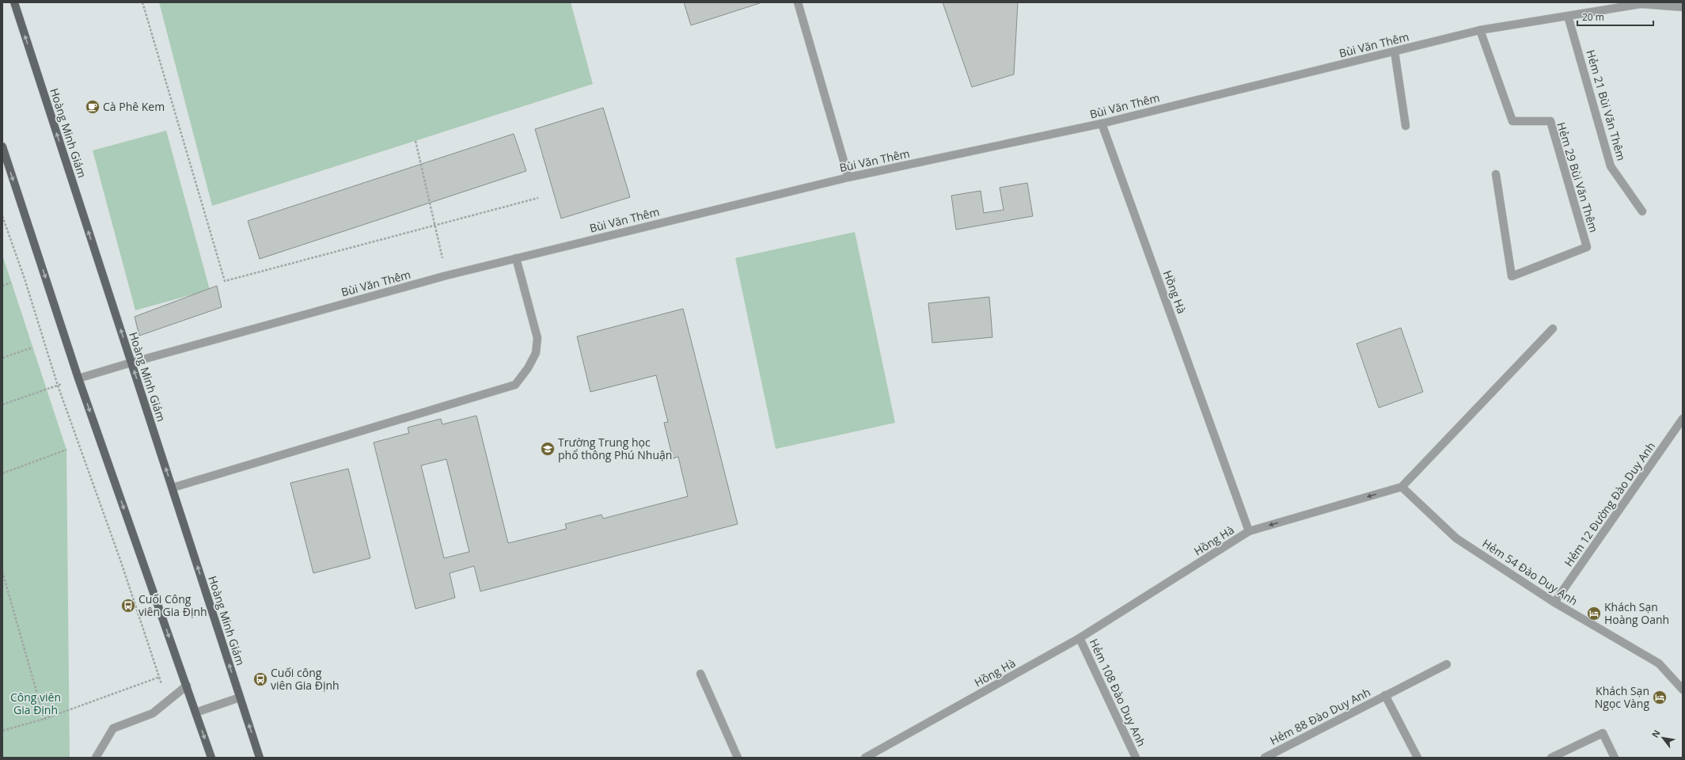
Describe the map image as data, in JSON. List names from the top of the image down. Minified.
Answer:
{"streets":{"main road":["Hoàng Minh Giám"],"street":["Bùi Văn Thêm","Hẻm 21 Bùi Văn Thêm","Hẻm 29 Bùi Văn Thêm","Hồng Hà","Hẻm 12 Đường Đào Duy Anh","Hẻm 54 Đào Duy Anh","Hẻm 108 Đào Duy Anh","Hẻm 88 Đào Duy Anh"]},"crossings":[["Bùi Văn Thêm","Hẻm 21 Bùi Văn Thêm"],["Bùi Văn Thêm","Hoàng Minh Giám"],["Bùi Văn Thêm","Hẻm 29 Bùi Văn Thêm"],["Bùi Văn Thêm","Hồng Hà"],["Hồng Hà","Hẻm 108 Đào Duy Anh"],["Hẻm 12 Đường Đào Duy Anh","Hẻm 54 Đào Duy Anh"]],"parks":["Công viên Gia Định"],"places":{"cafe":["Cà Phê Kem"],"school or university":["Trường Trung học phổ thông Phú Nhuận"],"bus stop":["Cuối Công viên Gia Định","Cuối công viên Gia Định"],"hotel":["Khách Sạn Hoàng Oanh","Khách Sạn Ngọc Vàng"]},"scale_bar":"20 m","north":"top left"}
